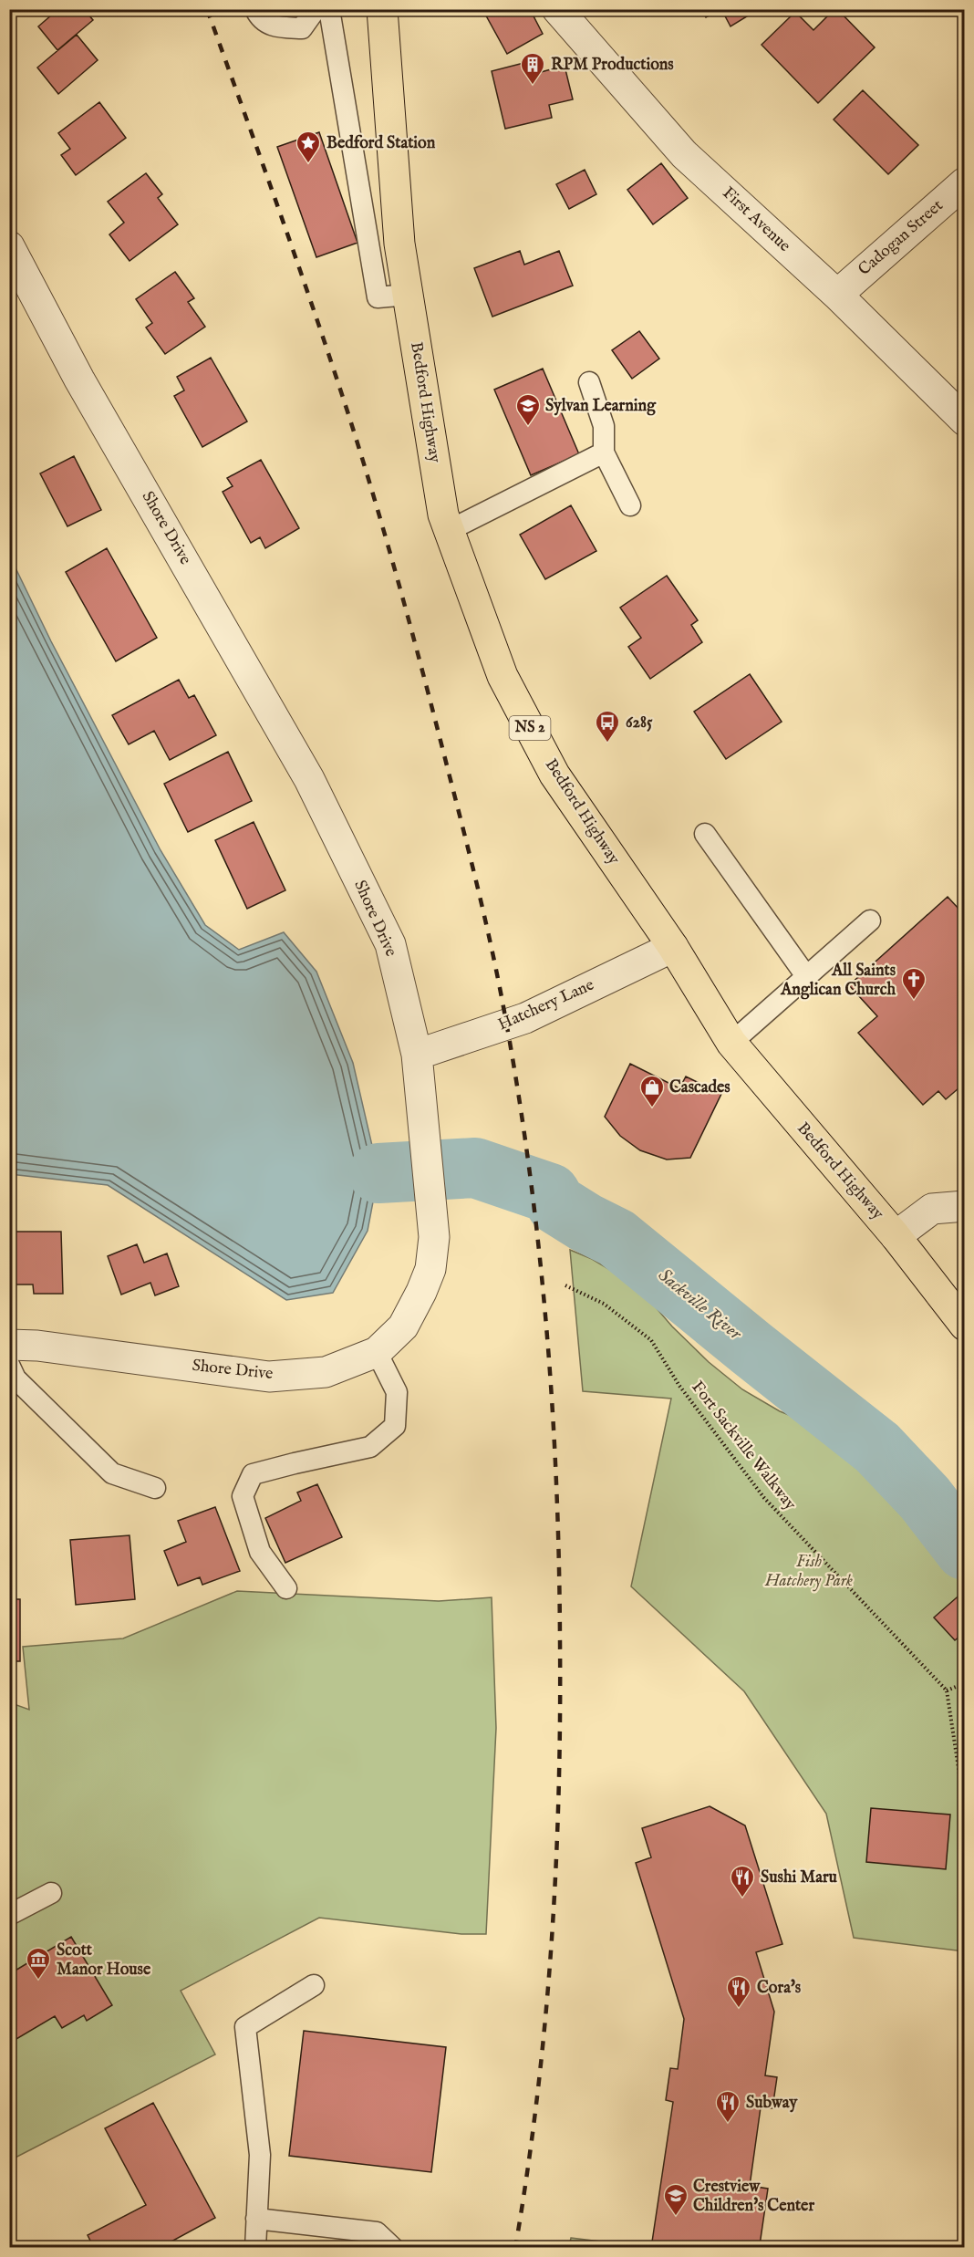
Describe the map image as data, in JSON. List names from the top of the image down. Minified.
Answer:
{"streets":{"main road":["Bedford Highway","NS 2"],"street":["First Avenue","Cadogan Street","Shore Drive","Hatchery Lane"],"path":["Fort Sackville Walkway"]},"crossings":[["First Avenue","Cadogan Street"],["Bedford Highway","Hatchery Lane"],["Shore Drive","Hatchery Lane"]],"water":["Sackville River"],"parks":["Fish Hatchery Park"],"places":{"building":["RPM Productions"],"place":["Bedford Station"],"school or university":["Sylvan Learning","Crestview Children's Center"],"bus stop":["6285"],"church":["All Saints Anglican Church"],"shop":["Cascades"],"restaurant":["Sushi Maru","Cora's","Subway"],"museum":["Scott Manor House"]}}
